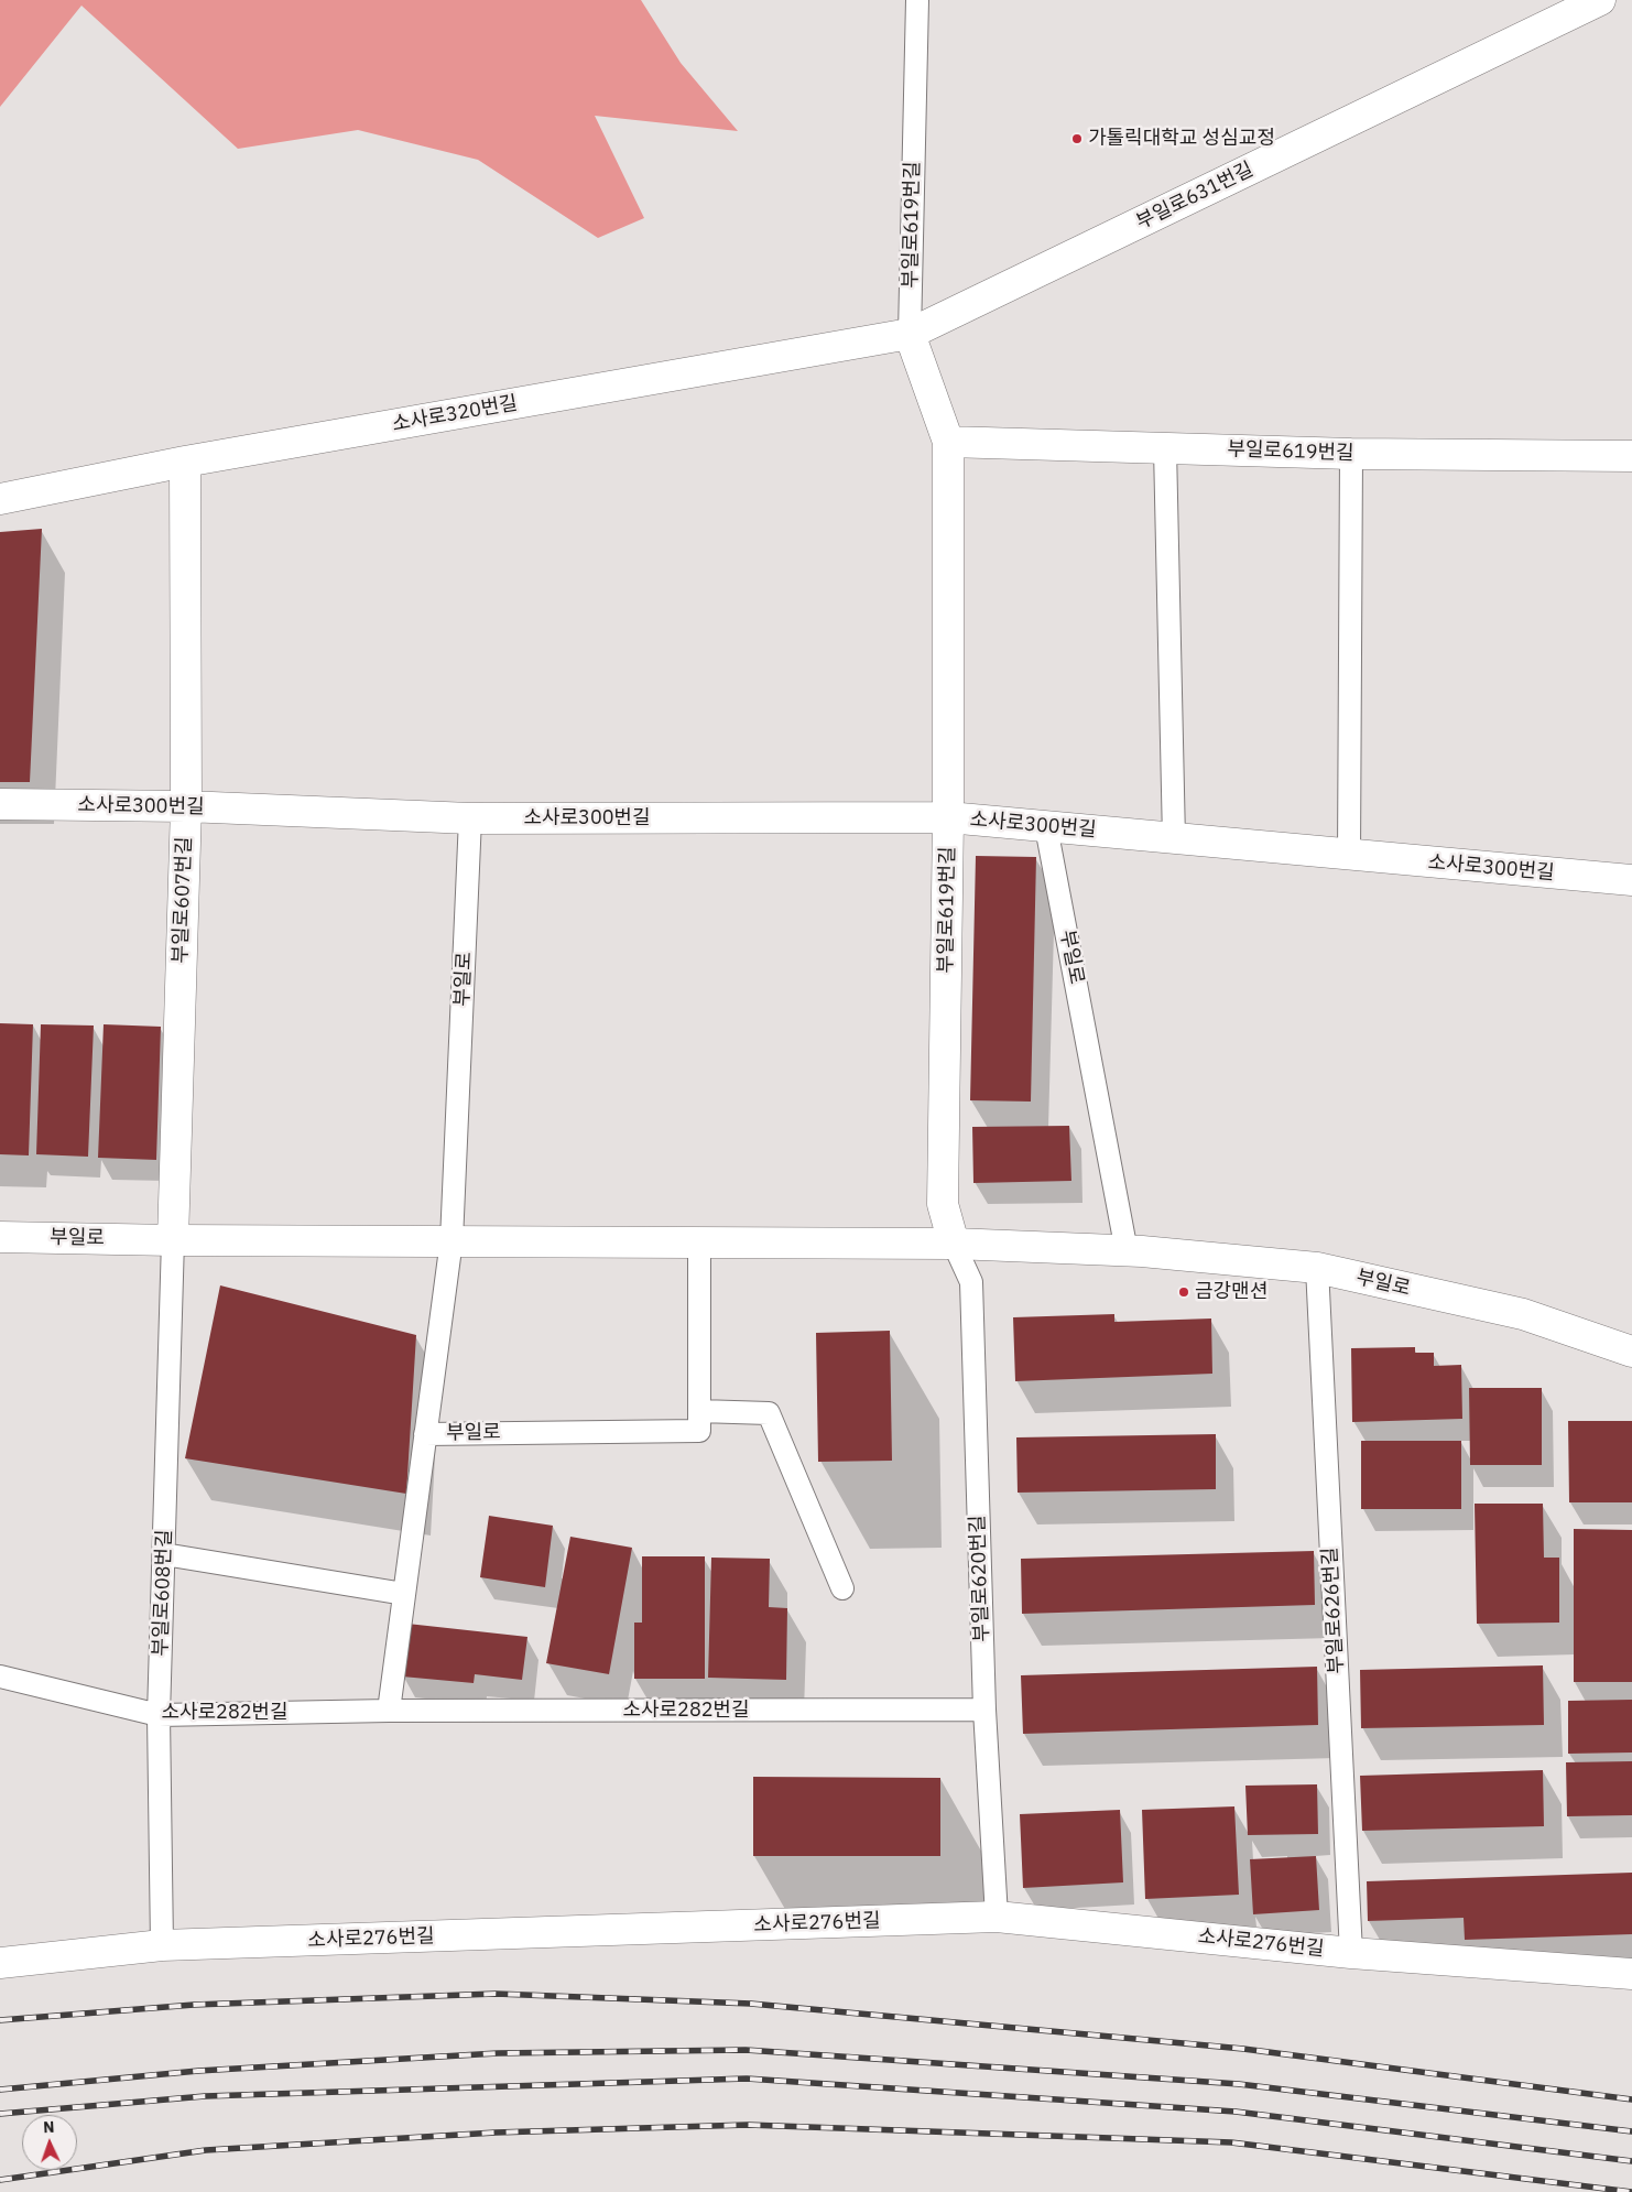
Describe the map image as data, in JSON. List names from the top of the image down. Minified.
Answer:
{"streets":{"street":["부일로631번길","부일로619번길","소사로320번길","소사로300번길","부일로607번길","부일로","소사로276번길"],"lane":["부일로620번길","부일로608번길","부일로626번길","소사로282번길"]},"crossings":[["부일로631번길","부일로619번길"],["부일로631번길","소사로320번길"],["부일로619번길","소사로320번길"],["부일로619번길","소사로300번길"],["부일로619번길","부일로"],["부일로619번길","부일로620번길"],["소사로320번길","부일로607번길"],["소사로300번길","부일로607번길"],["소사로300번길","부일로"],["부일로607번길","부일로"],["부일로607번길","부일로608번길"],["부일로","부일로620번길"],["부일로","부일로608번길"],["부일로","부일로626번길"],["부일로620번길","소사로282번길"],["부일로620번길","소사로276번길"],["부일로608번길","소사로282번길"],["부일로608번길","소사로276번길"],["부일로626번길","소사로276번길"]],"places":["가톨릭대학교 성심교정","금강맨션"],"north":"top"}
